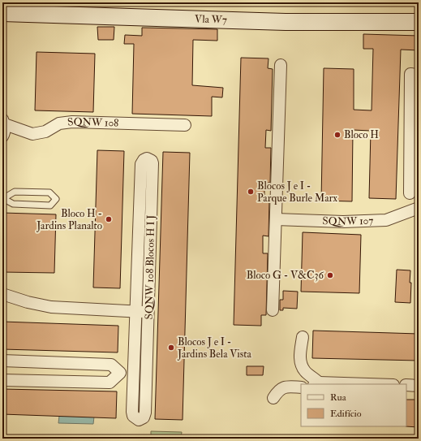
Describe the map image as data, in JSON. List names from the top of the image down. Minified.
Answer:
{"streets":{"main road":["Vla W7"],"street":["SQNW 108","SQNW 107","SQNW 108 Blocos H I J"]},"places":["Bloco H","Blocos J e I - Parque Burle Marx","Bloco H - Jardins Planalto","Bloco G - V&C36","Blocos J e I - Jardins Bela Vista"],"legend":["Rua","Edifício"]}
